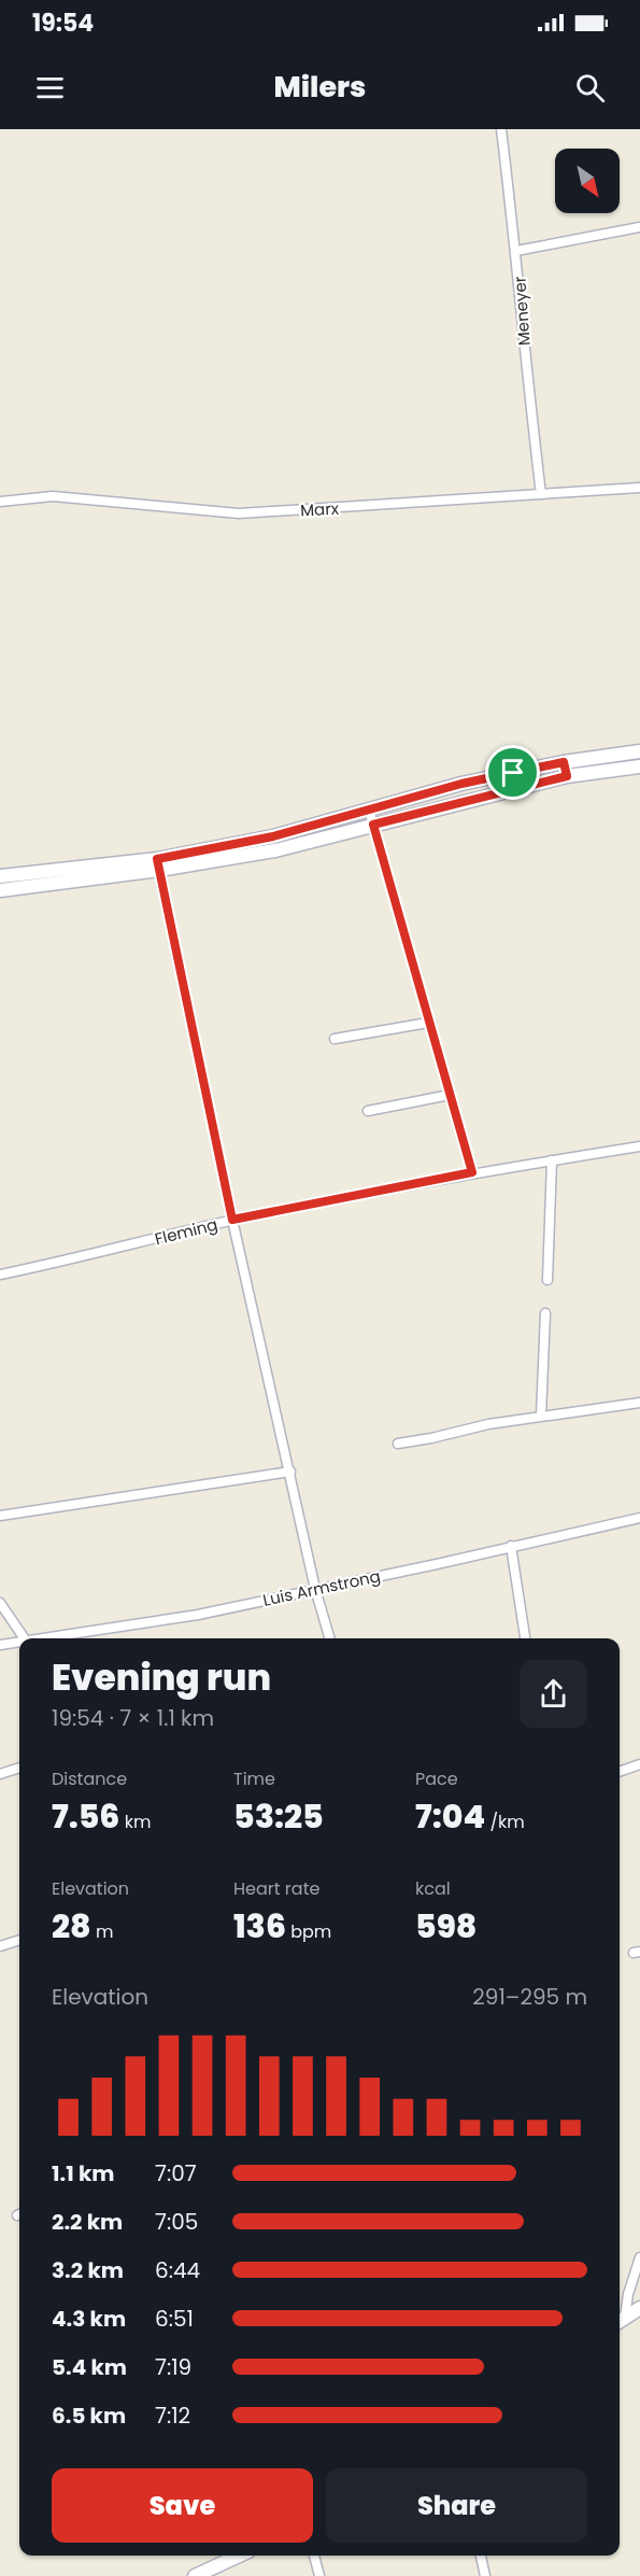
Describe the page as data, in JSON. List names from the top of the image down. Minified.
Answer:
{"streets":{"street":["Meneyer","Marx","Fleming","Luis Armstrong"]},"crossings":[["Meneyer","Marx"]],"north":"bottom right","page":{"status":"19:54","header":"Milers","heading":["Evening run","19:54 · 7 × 1.1 km"],"stats":[["Distance","7.56 km"],["Time","53:25"],["Pace","7:04 /km"],["Elevation","28 m"],["Heart rate","136 bpm"],["kcal","598"]],"chart":["Elevation","291–295 m"],"list":[{"name":"1.1 km","note":"7:07"},{"name":"2.2 km","note":"7:05"},{"name":"3.2 km","note":"6:44"},{"name":"4.3 km","note":"6:51"},{"name":"5.4 km","note":"7:19"},{"name":"6.5 km","note":"7:12"}],"buttons":["Save","Share"]}}
